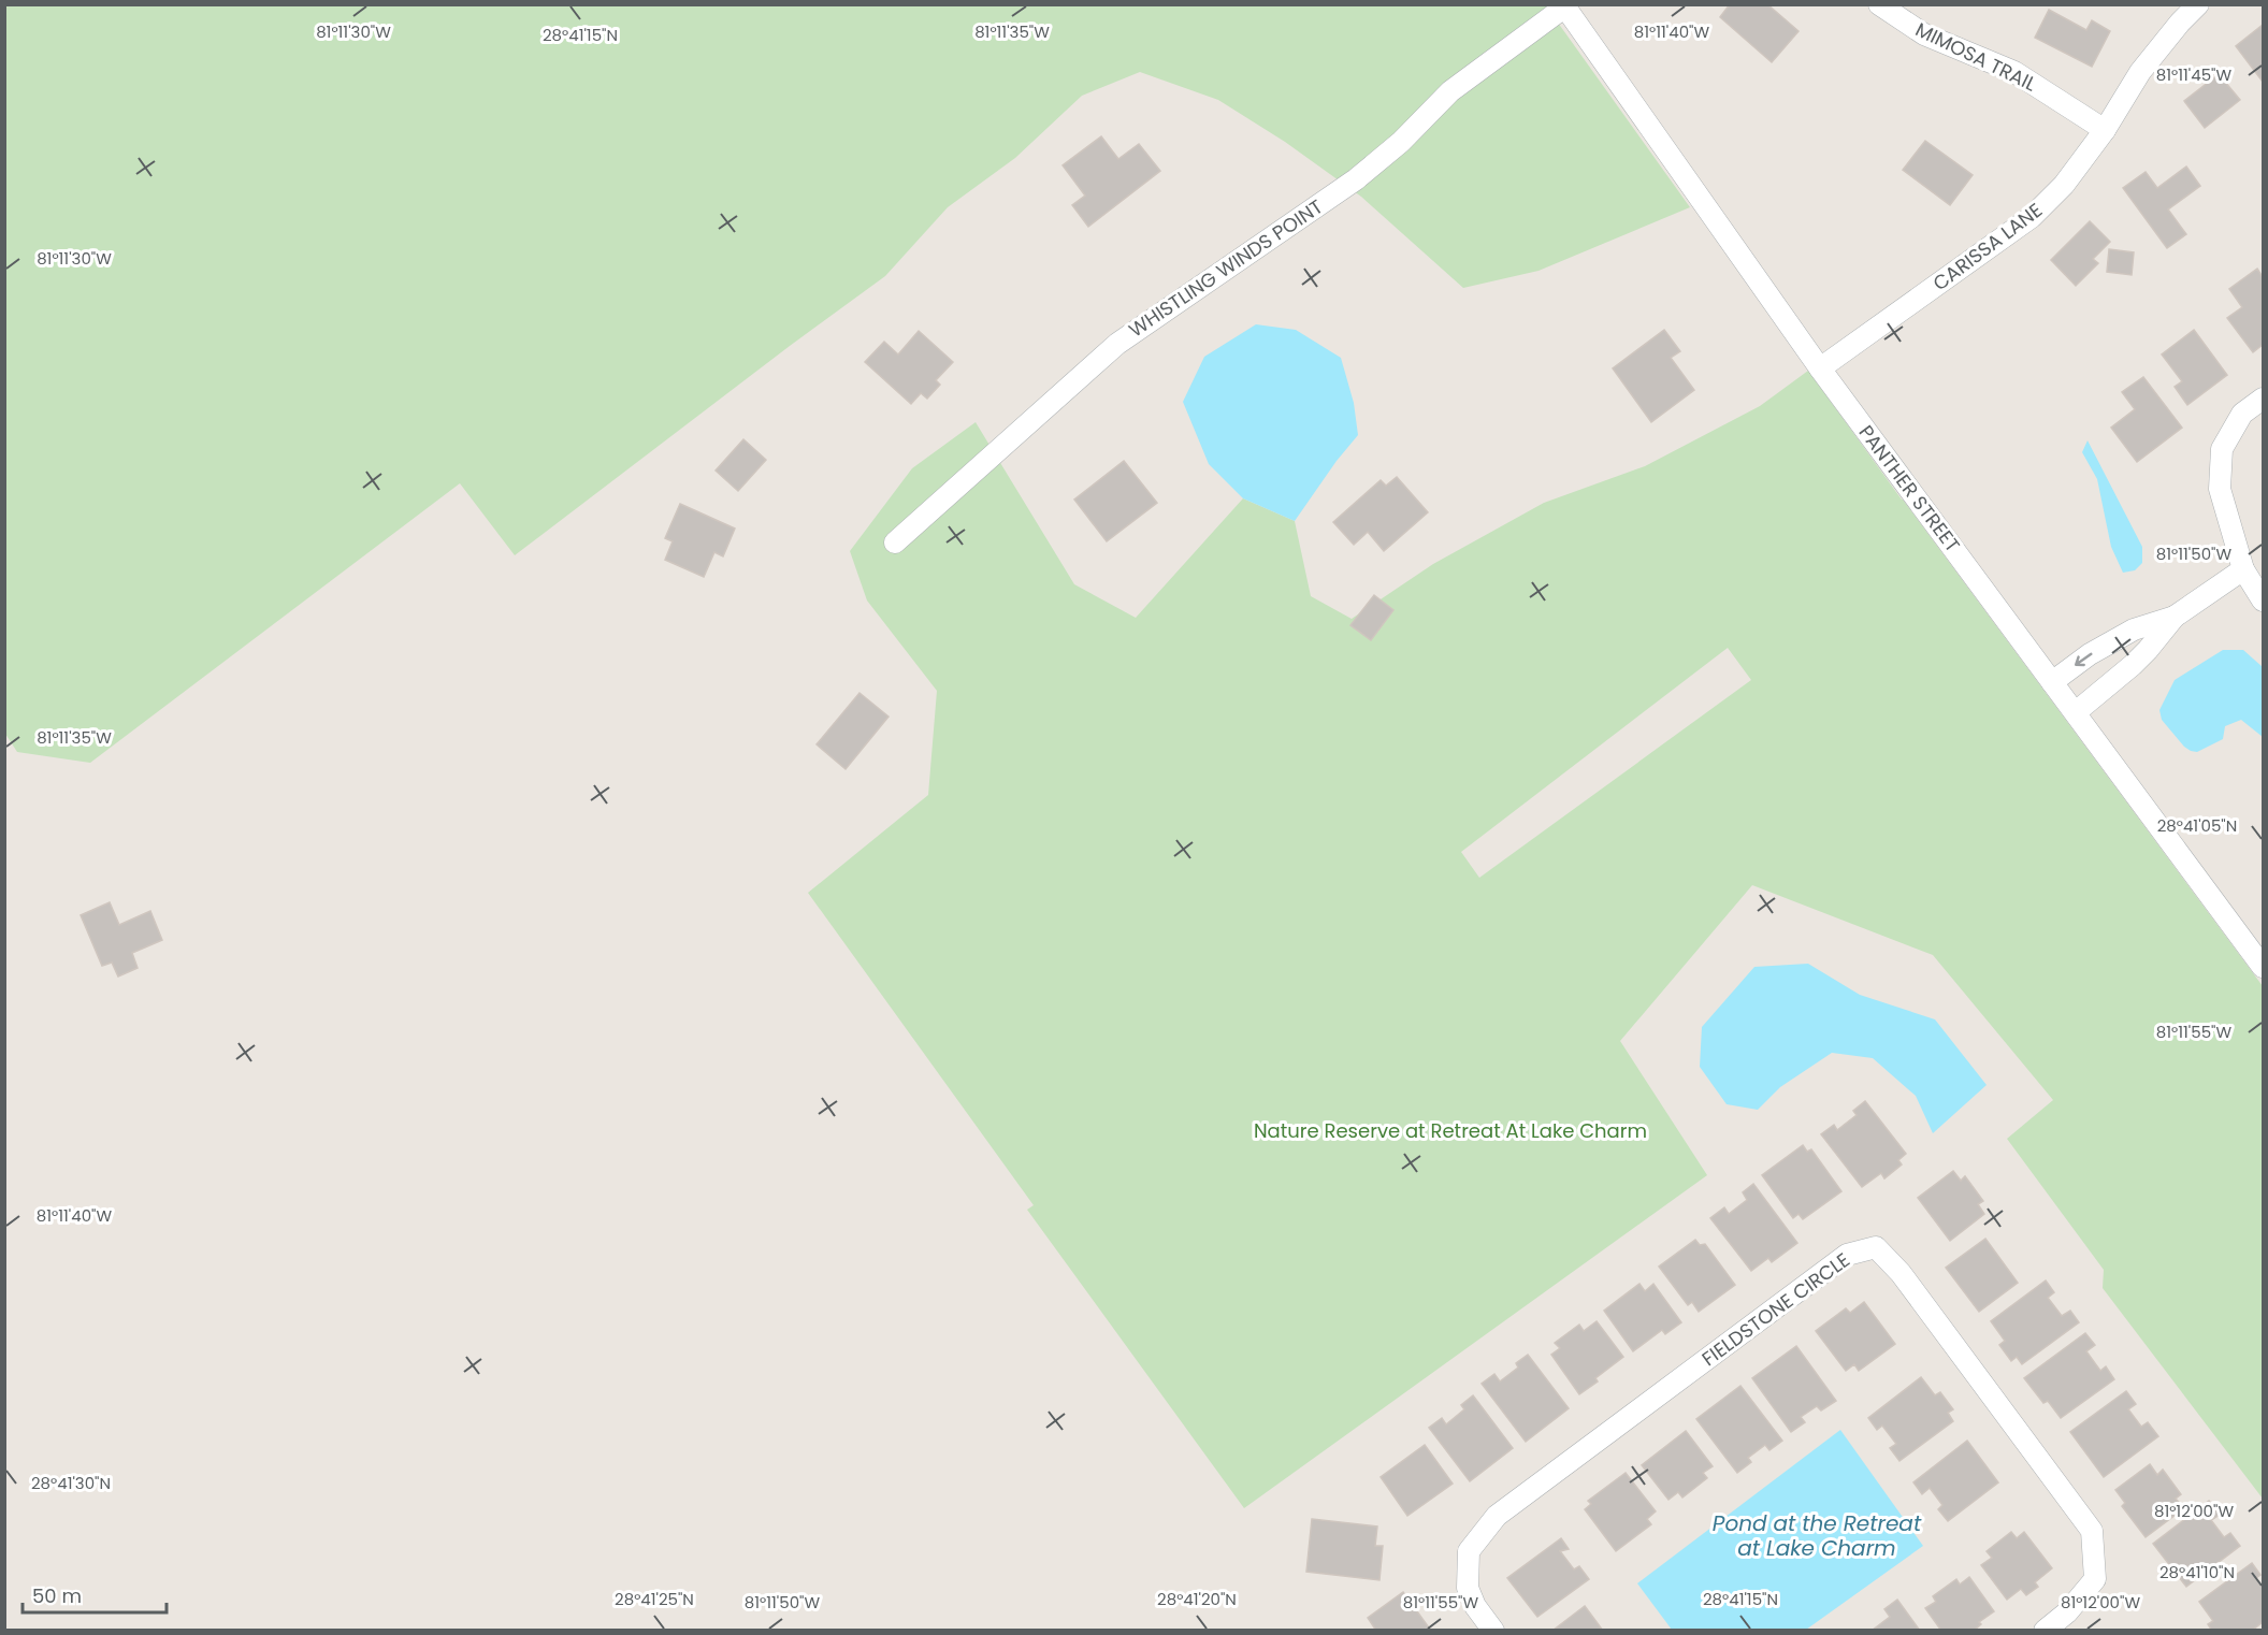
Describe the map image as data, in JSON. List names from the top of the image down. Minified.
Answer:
{"streets":{"street":["MIMOSA TRAIL","CARISSA LANE","WHISTLING WINDS POINT","PANTHER STREET","FIELDSTONE CIRCLE"]},"crossings":[["MIMOSA TRAIL","CARISSA LANE"],["CARISSA LANE","PANTHER STREET"],["WHISTLING WINDS POINT","PANTHER STREET"]],"water":["Pond at the Retreat at Lake Charm"],"parks":["Nature Reserve at Retreat At Lake Charm"],"scale_bar":"50 m","coordinates":["81°11'30\"W","81°11'35\"W","81°11'40\"W","28°41'15\"N","81°11'45\"W","81°11'50\"W","28°41'05\"N","81°11'55\"W","28°41'30\"N","81°12'00\"W","28°41'10\"N","28°41'25\"N","28°41'20\"N"]}
